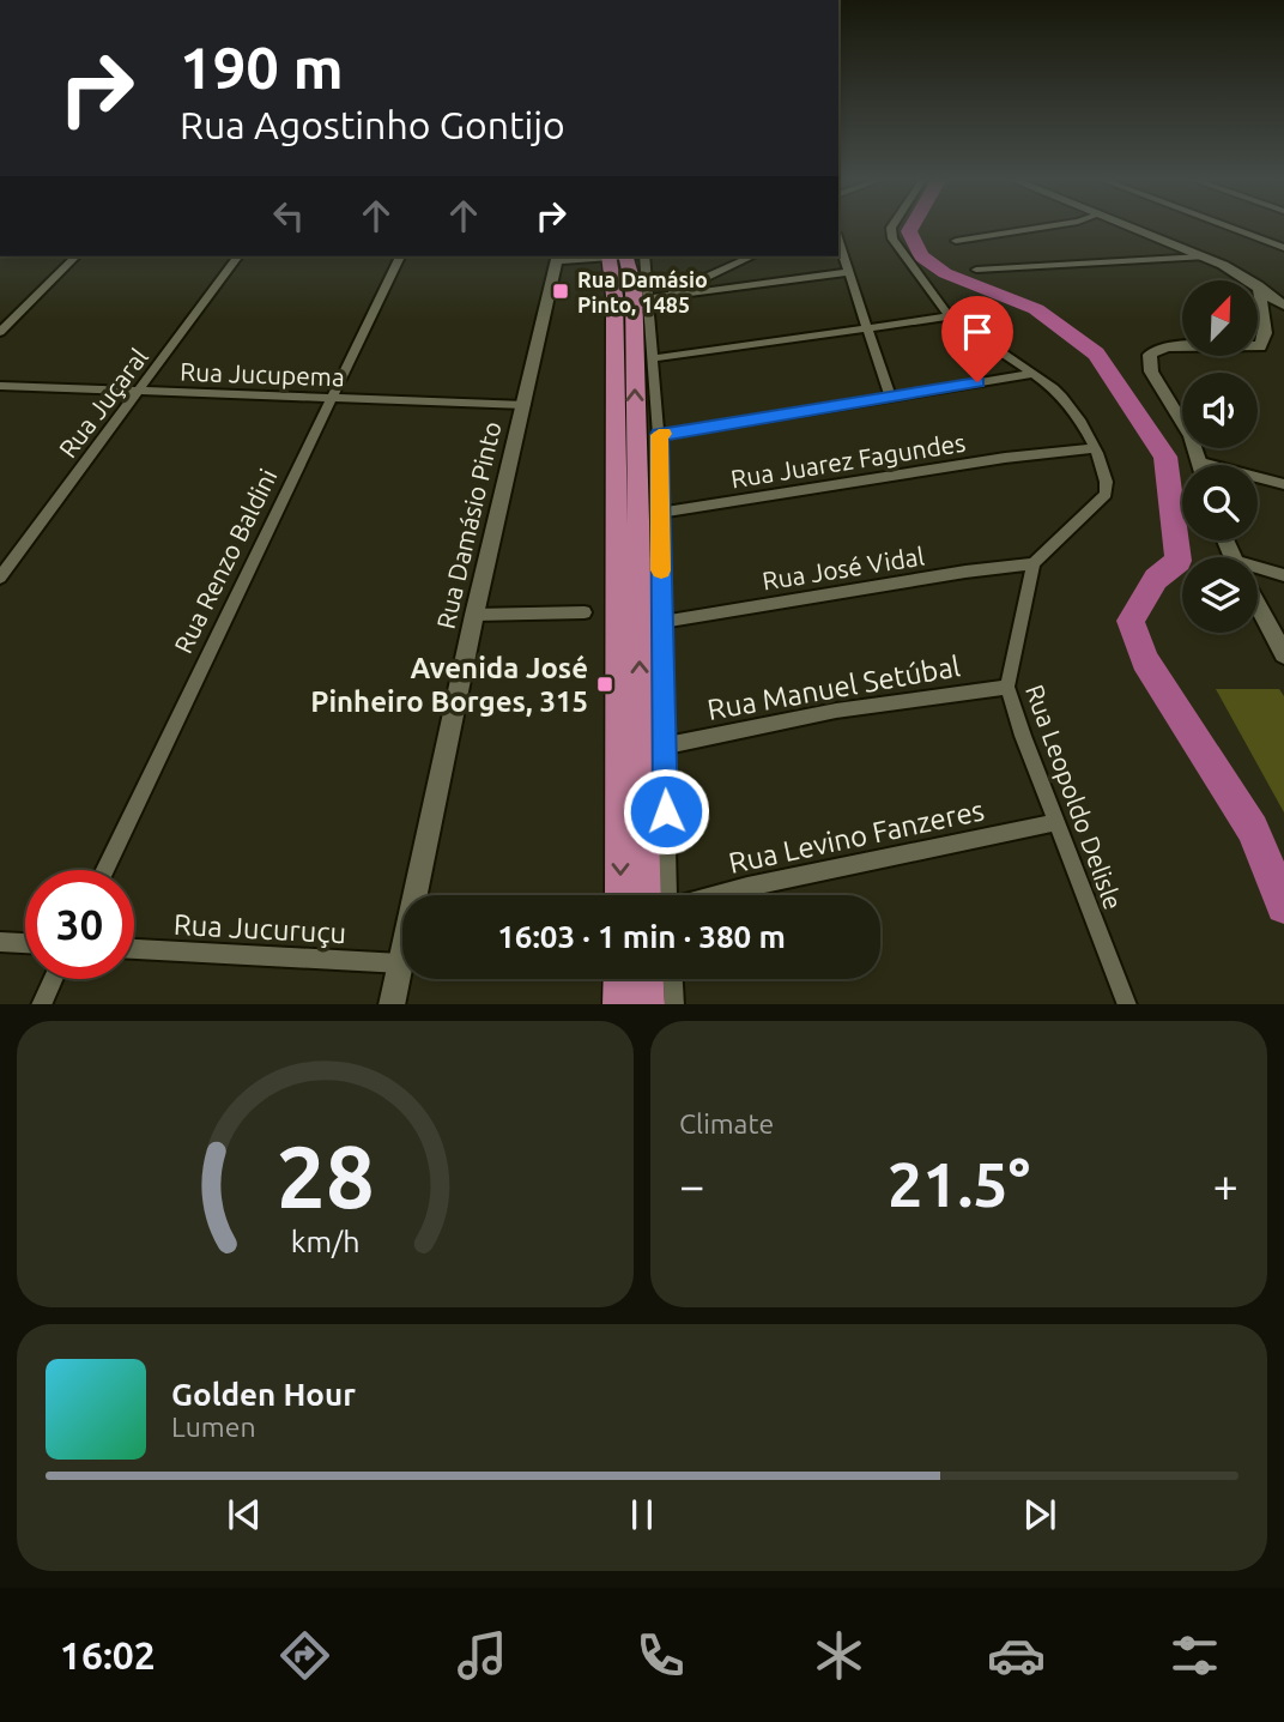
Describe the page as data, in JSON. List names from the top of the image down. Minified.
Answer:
{"streets":{"street":["Rua Jucupema","Rua Juçaral","Rua Juarez Fagundes","Rua Damásio Pinto","Rua Renzo Baldini","Rua José Vidal","Rua Manuel Setúbal","Rua Leopoldo Delisle","Rua Levino Fanzeres","Rua Jucuruçu"]},"crossings":[["Rua Jucupema","Rua Juçaral"],["Rua Jucupema","Rua Damásio Pinto"],["Rua Jucupema","Rua Renzo Baldini"],["Rua Damásio Pinto","Rua Jucuruçu"],["Rua José Vidal","Rua Leopoldo Delisle"],["Rua Manuel Setúbal","Rua Leopoldo Delisle"],["Rua Leopoldo Delisle","Rua Levino Fanzeres"]],"places":{"transit":["Rua Damásio Pinto, 1485","Avenida José Pinheiro Borges, 315"]},"north":"top right","page":{"turn":["190 m","Rua Agostinho Gontijo"],"limit":"30","trip":"16:03 · 1 min · 380 m","tile":"Climate","heat":["−","21.5°","+"],"song":["Golden Hour","Lumen"],"tabs":"16:02","gauge":["28","km/h"]}}
